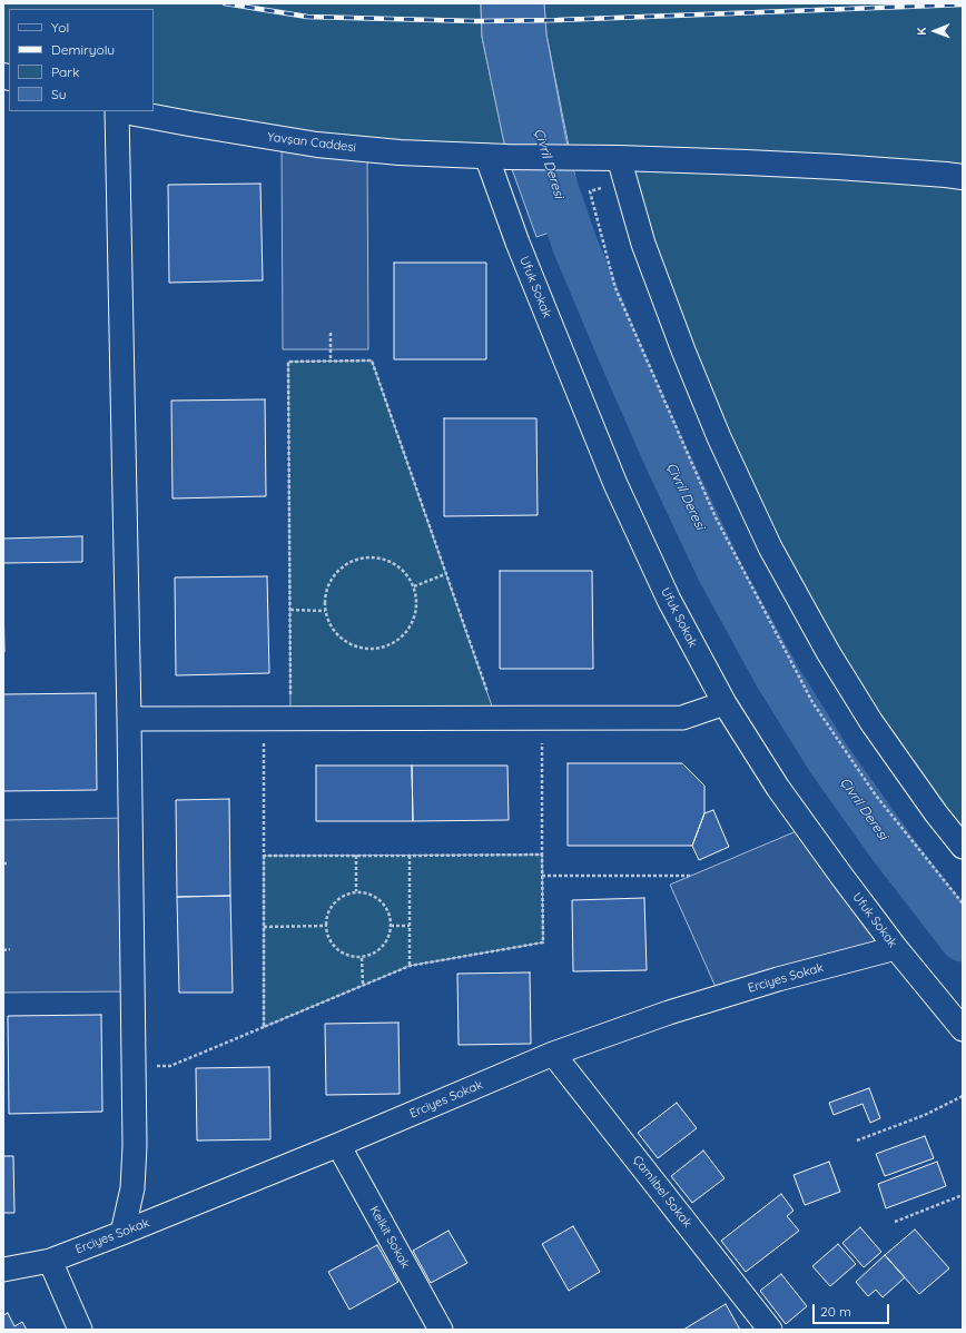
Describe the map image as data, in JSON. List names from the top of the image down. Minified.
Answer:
{"streets":{"street":["Yavşan Caddesi","Ufuk Sokak","Erciyes Sokak","Çamlıbel Sokak","Kelkit Sokak"]},"crossings":[["Yavşan Caddesi","Ufuk Sokak"],["Ufuk Sokak","Erciyes Sokak"],["Erciyes Sokak","Çamlıbel Sokak"],["Erciyes Sokak","Kelkit Sokak"]],"water":["Çivril Deresi"],"legend":["Yol","Demiryolu","Park","Su"],"scale_bar":"20 m","north":"left"}
